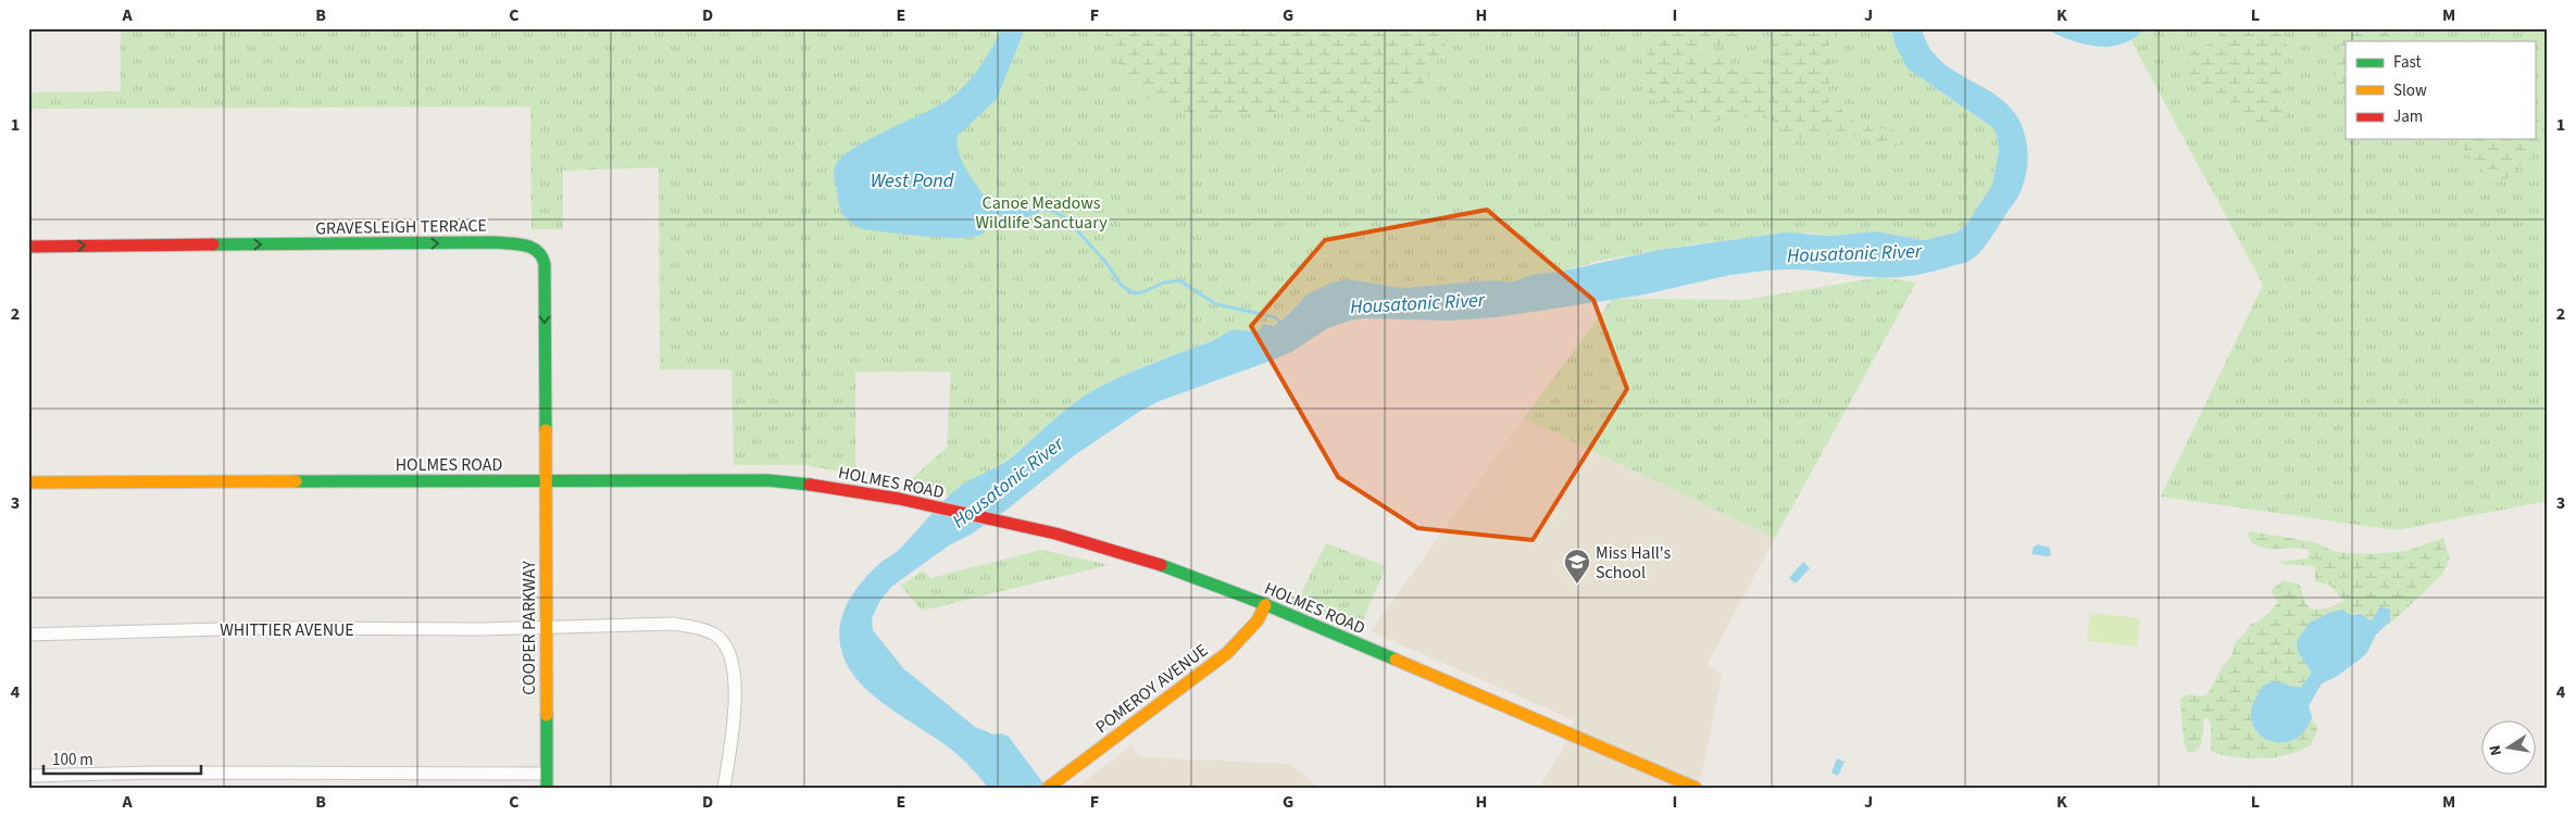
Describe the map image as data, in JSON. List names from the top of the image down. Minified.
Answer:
{"streets":{"street":["GRAVESLEIGH TERRACE","HOLMES ROAD","COOPER PARKWAY","WHITTIER AVENUE","POMEROY AVENUE"]},"crossings":[["GRAVESLEIGH TERRACE","HOLMES ROAD"],["GRAVESLEIGH TERRACE","COOPER PARKWAY"],["HOLMES ROAD","COOPER PARKWAY"],["HOLMES ROAD","POMEROY AVENUE"],["COOPER PARKWAY","WHITTIER AVENUE"]],"water":["West Pond","Housatonic River"],"parks":["Canoe Meadows Wildlife Sanctuary"],"places":{"school or university":["Miss Hall's School"]},"legend":["Fast","Slow","Jam"],"scale_bar":"100 m","north":"left","grid":{"columns":["A","B","C","D","E","F","G","H","I","J","K","L","M"],"rows":["1","2","3","4"]}}
